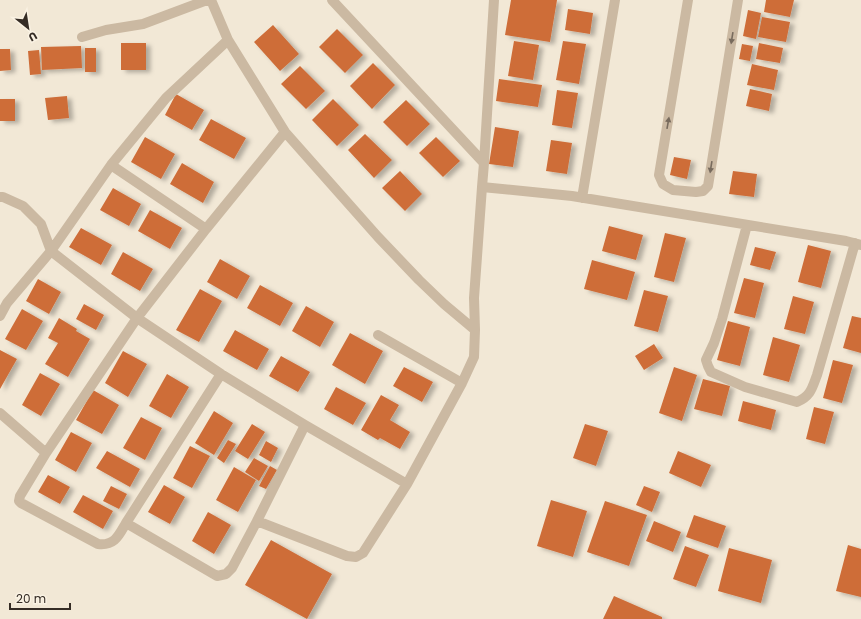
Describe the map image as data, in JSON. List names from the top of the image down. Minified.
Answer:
{"scale_bar":"20 m","north":"bottom right"}
